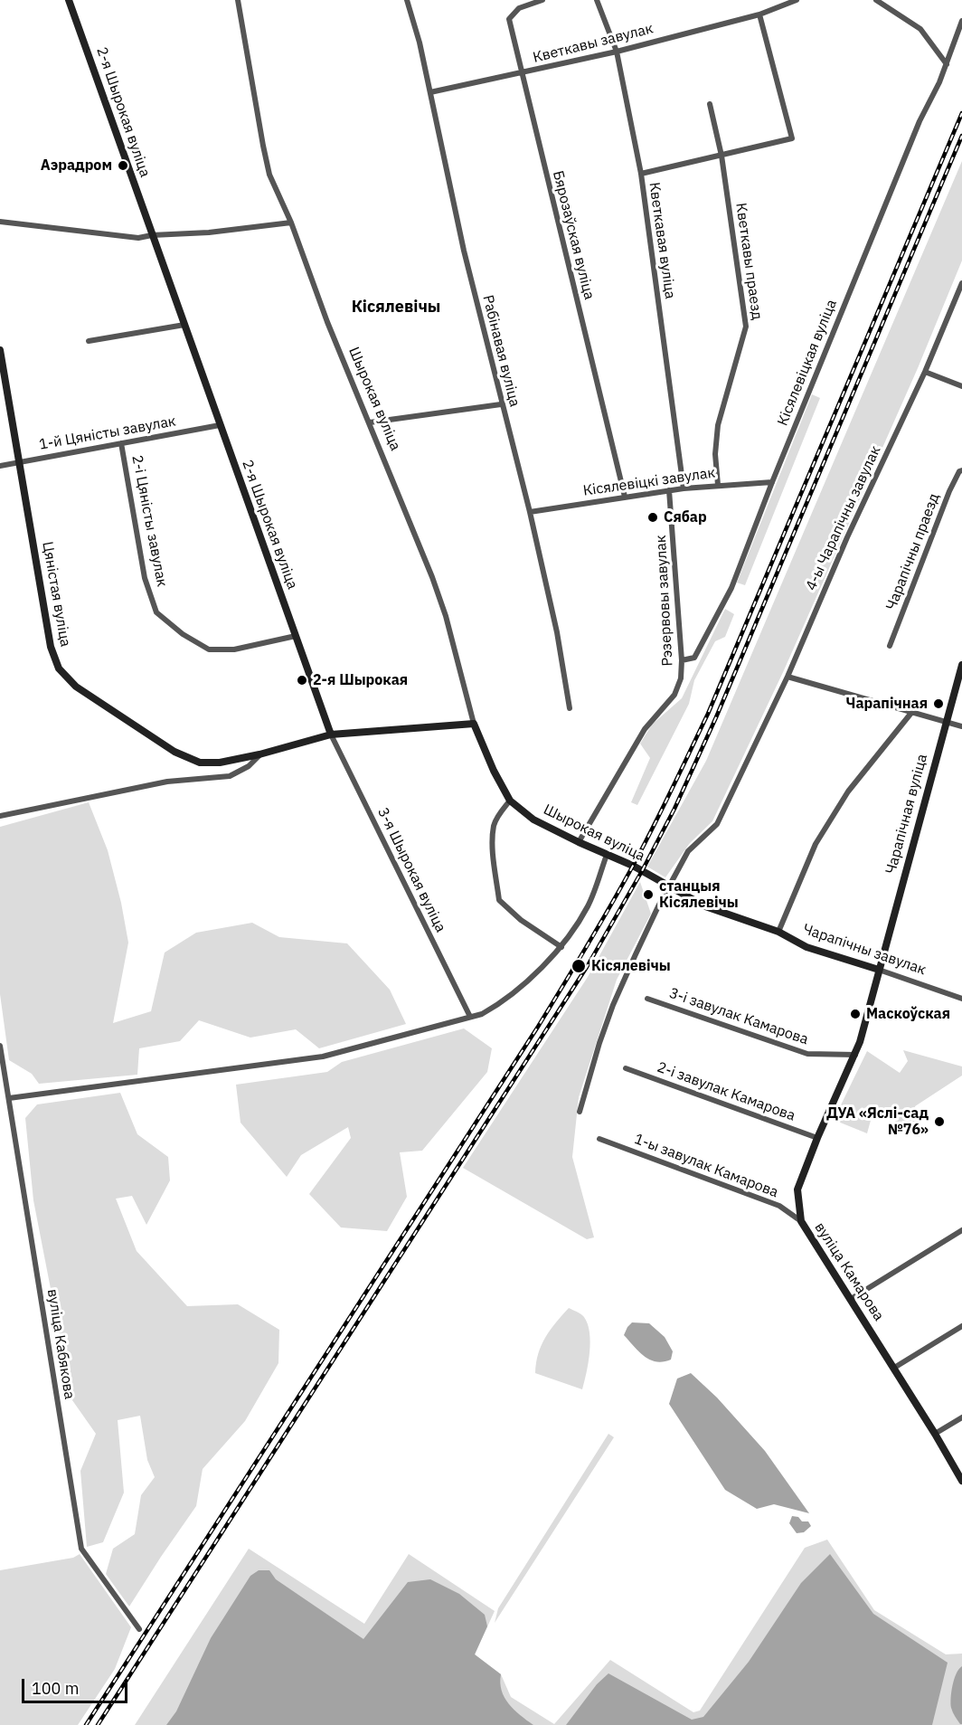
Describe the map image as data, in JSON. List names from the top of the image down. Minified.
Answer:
{"streets":{"street":["Кветкавы завулак","2-я Шырокая вуліца","Бярозаўская вуліца","Кветкавая вуліца","Кветкавы праезд","Рабінавая вуліца","Кісялевіцкая вуліца","Шырокая вуліца","1-й Цяністы завулак","Кісялевіцкі завулак","4-ы Чарапічны завулак","2-і Цяністы завулак","Чарапічны праезд","Цяністая вуліца","Рэзервовы завулак","Чарапічная вуліца","3-я Шырокая вуліца","Чарапічны завулак","3-і завулак Камарова","2-і завулак Камарова","1-ы завулак Камарова","вуліца Камарова","вуліца Кабякова"]},"crossings":[["Кветкавы завулак","Бярозаўская вуліца"],["Кветкавы завулак","Кветкавая вуліца"],["Кветкавы завулак","Рабінавая вуліца"],["2-я Шырокая вуліца","1-й Цяністы завулак"],["2-я Шырокая вуліца","2-і Цяністы завулак"],["2-я Шырокая вуліца","Цяністая вуліца"],["2-я Шырокая вуліца","3-я Шырокая вуліца"],["Бярозаўская вуліца","Кісялевіцкі завулак"],["Кветкавая вуліца","Кісялевіцкі завулак"],["Кветкавы праезд","Кісялевіцкі завулак"],["Рабінавая вуліца","Кісялевіцкі завулак"],["Кісялевіцкая вуліца","Кісялевіцкі завулак"],["Кісялевіцкая вуліца","Рэзервовы завулак"],["Шырокая вуліца","4-ы Чарапічны завулак"],["Шырокая вуліца","Цяністая вуліца"],["Шырокая вуліца","Рэзервовы завулак"],["Шырокая вуліца","Чарапічны завулак"],["1-й Цяністы завулак","2-і Цяністы завулак"],["1-й Цяністы завулак","Цяністая вуліца"],["Кісялевіцкі завулак","Рэзервовы завулак"],["4-ы Чарапічны завулак","Чарапічны завулак"],["Цяністая вуліца","3-я Шырокая вуліца"],["Чарапічная вуліца","Чарапічны завулак"],["Чарапічная вуліца","вуліца Камарова"],["Чарапічны завулак","вуліца Камарова"],["3-і завулак Камарова","вуліца Камарова"],["2-і завулак Камарова","вуліца Камарова"],["1-ы завулак Камарова","вуліца Камарова"]],"districts":["Кісялевічы"],"places":["Аэрадром","Сябар","2-я Шырокая","Чарапічная","станцыя Кісялевічы","Кісялевічы","Маскоўская","ДУА «Яслі-сад №76»"],"scale_bar":"100 m"}
